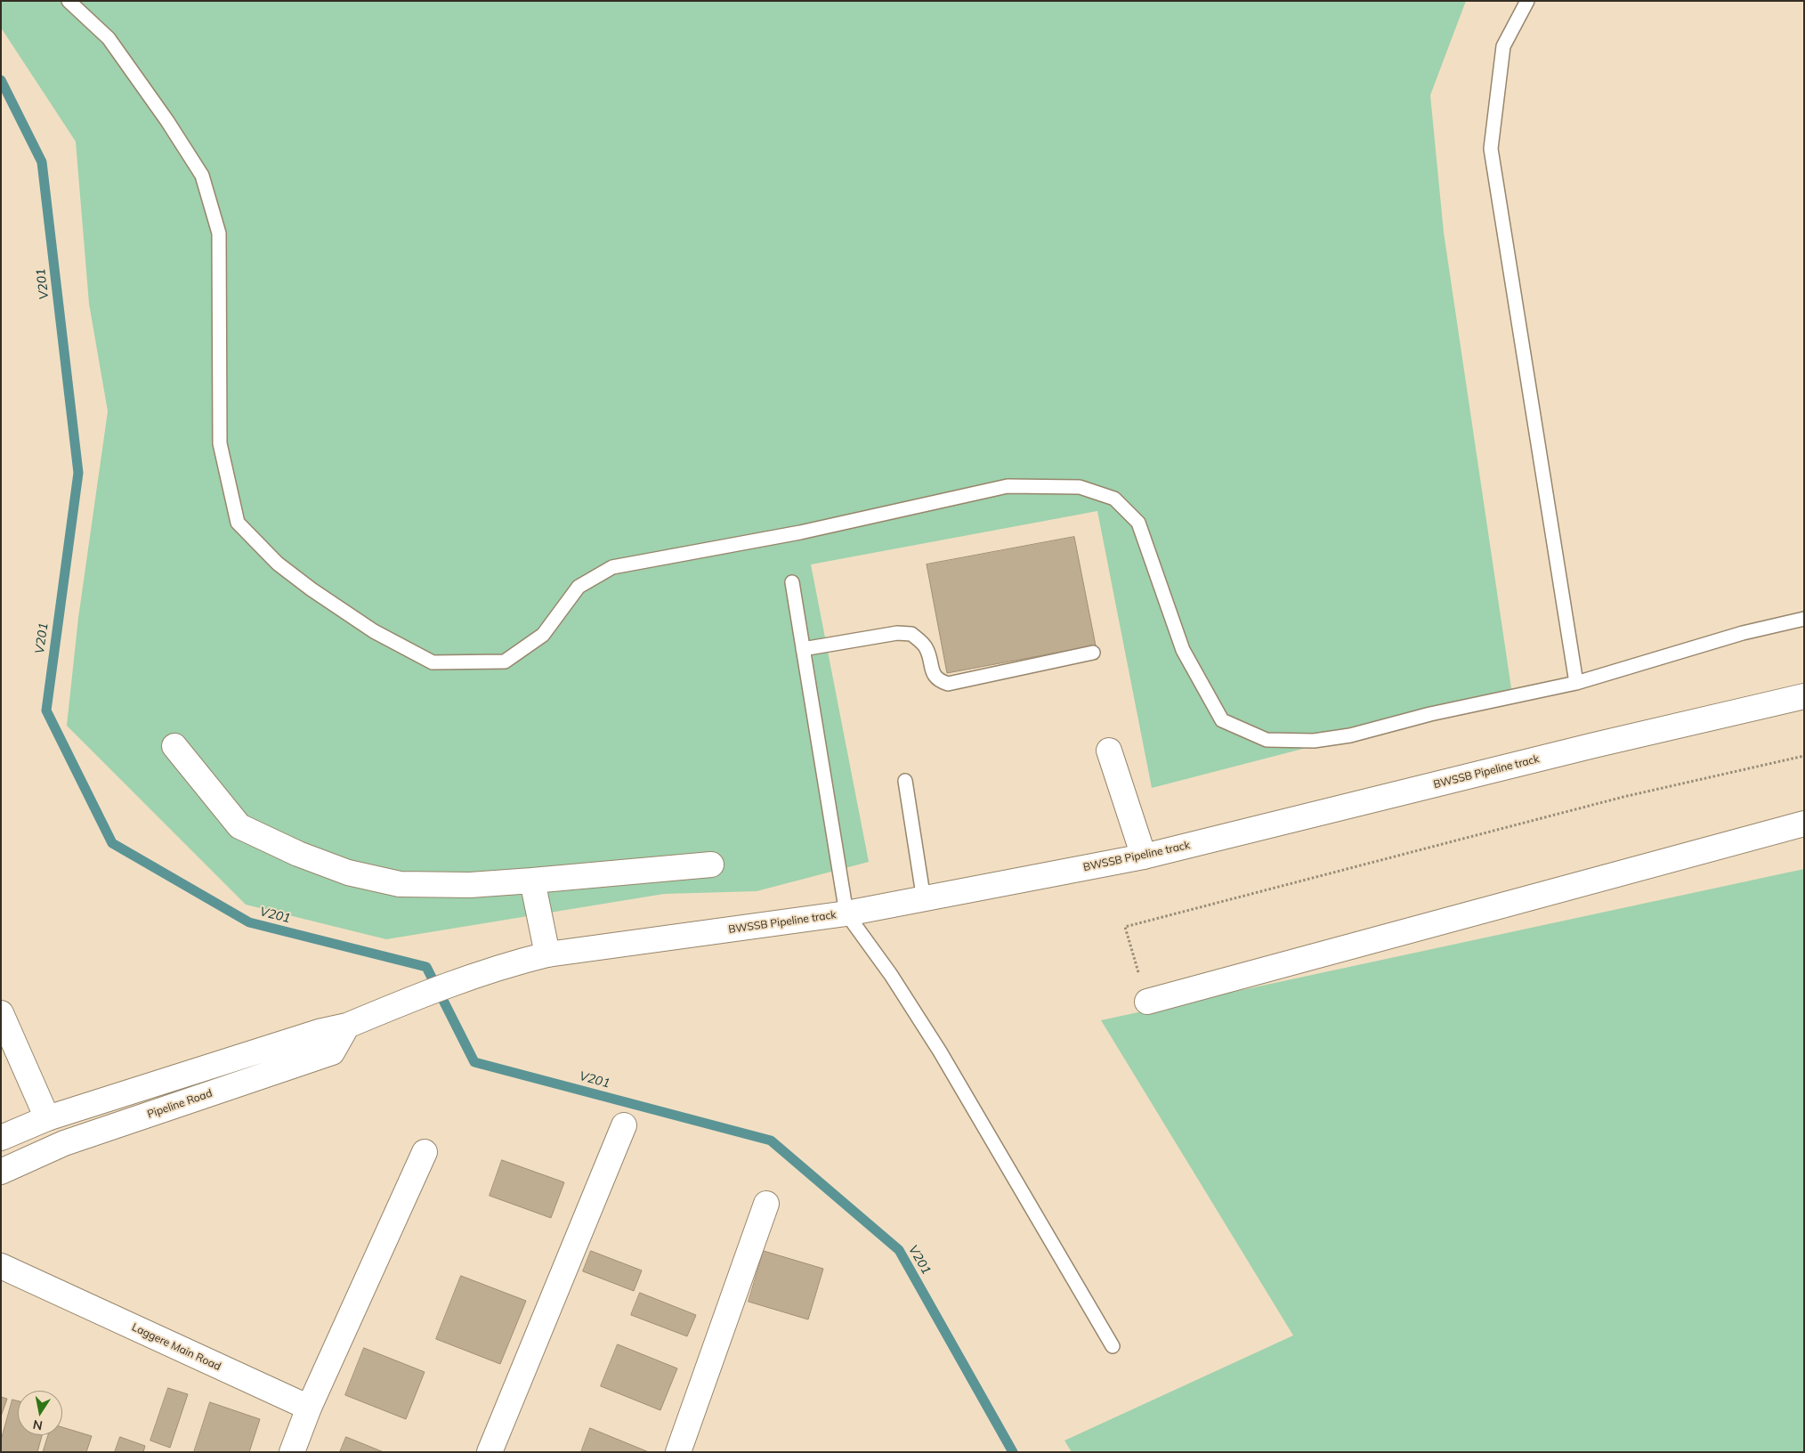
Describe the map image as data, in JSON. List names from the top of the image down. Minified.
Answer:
{"streets":{"street":["BWSSB Pipeline track","Pipeline Road","Laggere Main Road"]},"crossings":[["BWSSB Pipeline track","Pipeline Road"]],"water":["V201"],"north":"bottom"}
